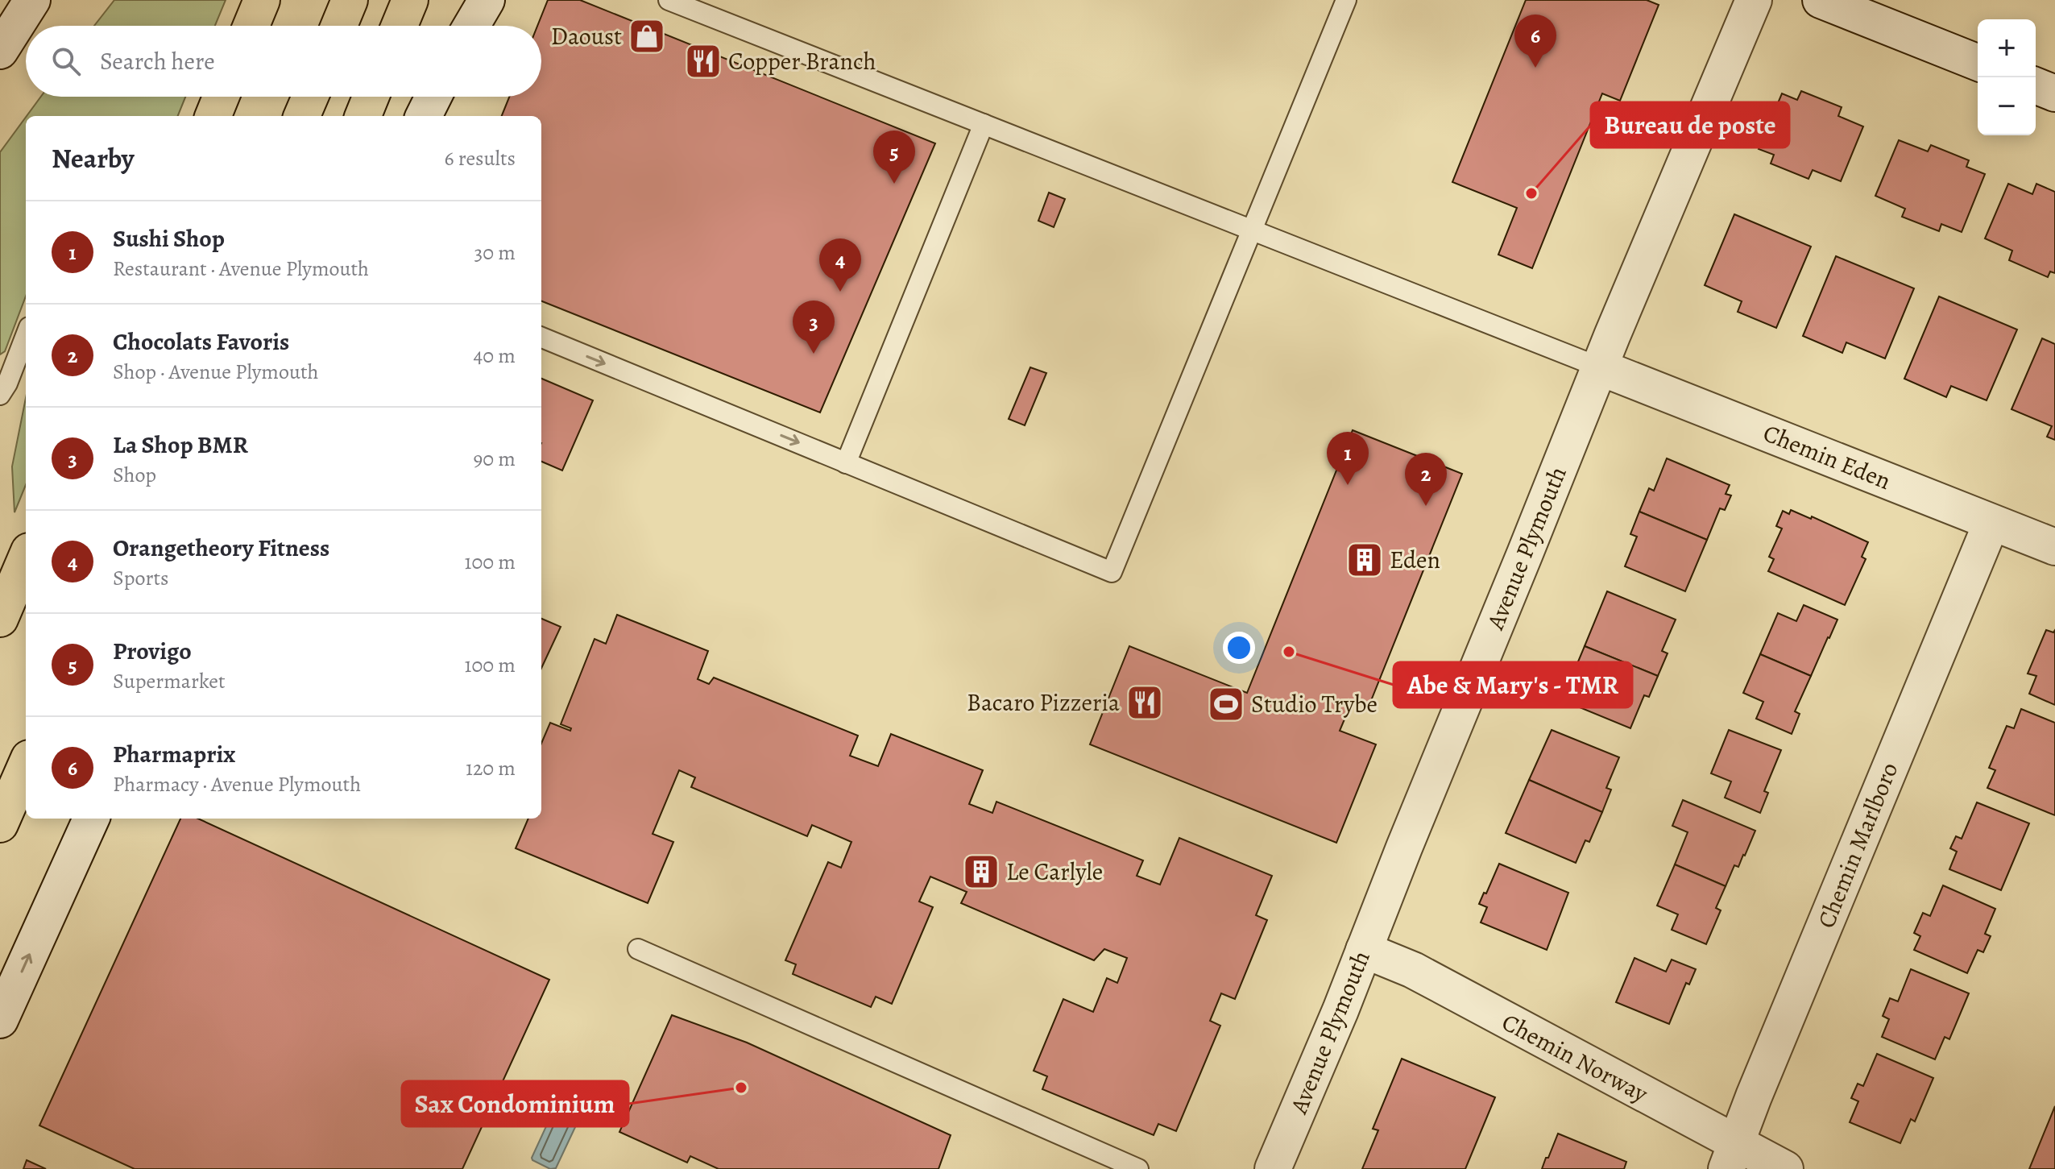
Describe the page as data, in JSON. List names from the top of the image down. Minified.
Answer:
{"streets":{"street":["Chemin Eden","Avenue Plymouth","Chemin Marlboro","Chemin Norway"]},"crossings":[["Chemin Eden","Avenue Plymouth"],["Chemin Eden","Chemin Marlboro"],["Avenue Plymouth","Chemin Norway"],["Chemin Marlboro","Chemin Norway"]],"places":{"shop":["Daoust"],"restaurant":["Copper Branch","Bacaro Pizzeria"],"other":["Bureau de poste","Abe & Mary's - TMR","Sax Condominium"],"building":["Eden","Le Carlyle"],"sports":["Studio Trybe"]},"page":{"pins":["6","5","4","3","1","2"],"map_buttons":["+","−"],"search":"Search here","heading":["Nearby","6 results"],"list":[{"mark":"1","name":"Sushi Shop","note":"Restaurant · Avenue Plymouth","value":"30 m"},{"mark":"2","name":"Chocolats Favoris","note":"Shop · Avenue Plymouth","value":"40 m"},{"mark":"3","name":"La Shop BMR","note":"Shop","value":"90 m"},{"mark":"4","name":"Orangetheory Fitness","note":"Sports","value":"100 m"},{"mark":"5","name":"Provigo","note":"Supermarket","value":"100 m"},{"mark":"6","name":"Pharmaprix","note":"Pharmacy · Avenue Plymouth","value":"120 m"}]}}
